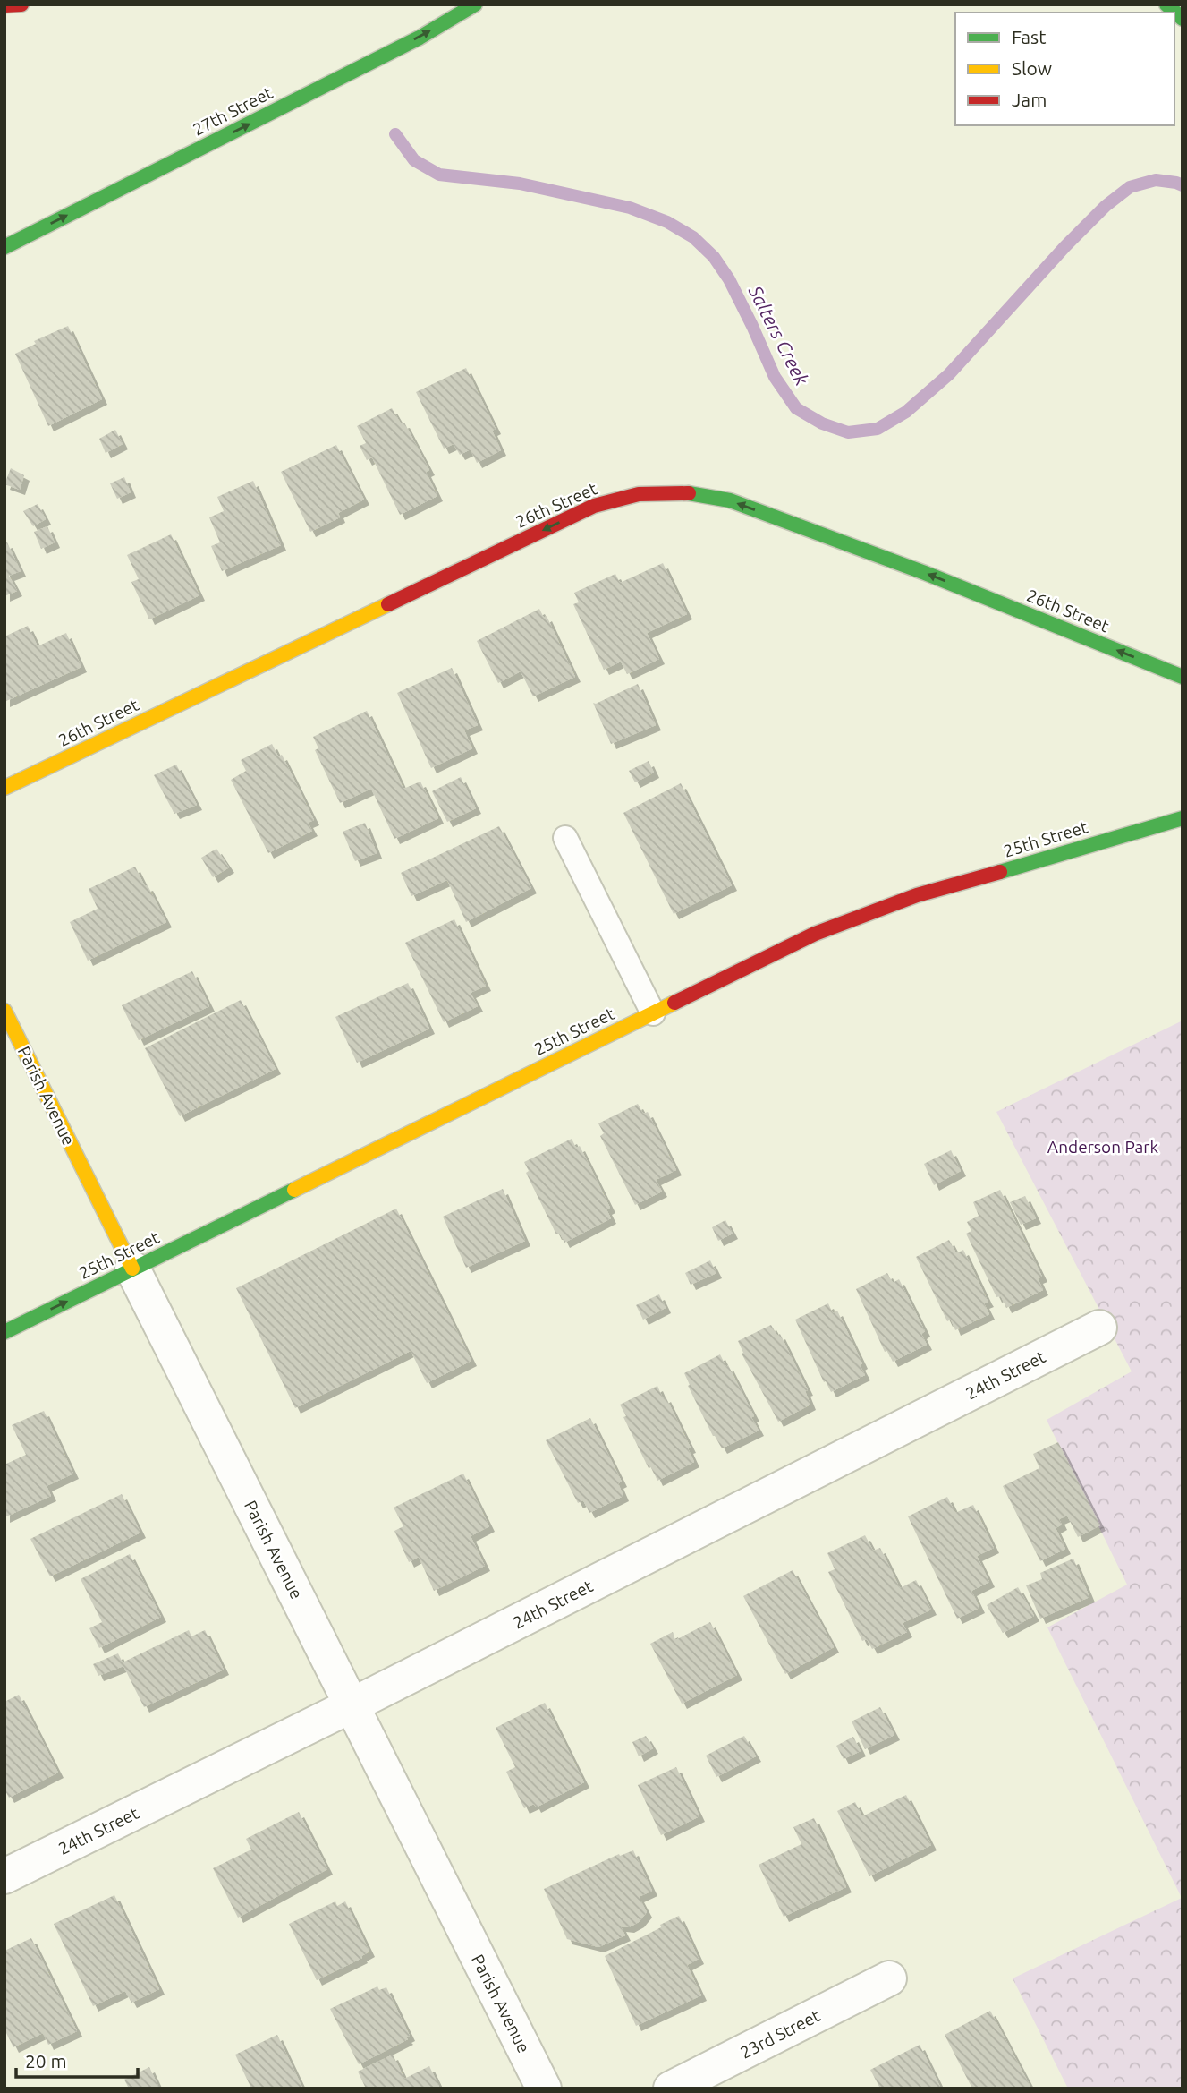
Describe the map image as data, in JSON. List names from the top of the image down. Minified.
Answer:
{"streets":{"main road":["27th Street","26th Street","25th Street","Parish Avenue"],"street":["24th Street","23rd Street"]},"crossings":[["25th Street","Parish Avenue"],["Parish Avenue","24th Street"]],"one_way":["27th Street","26th Street"],"water":["Salters Creek"],"parks":["Anderson Park"],"legend":["Fast","Slow","Jam"],"scale_bar":"20 m"}
